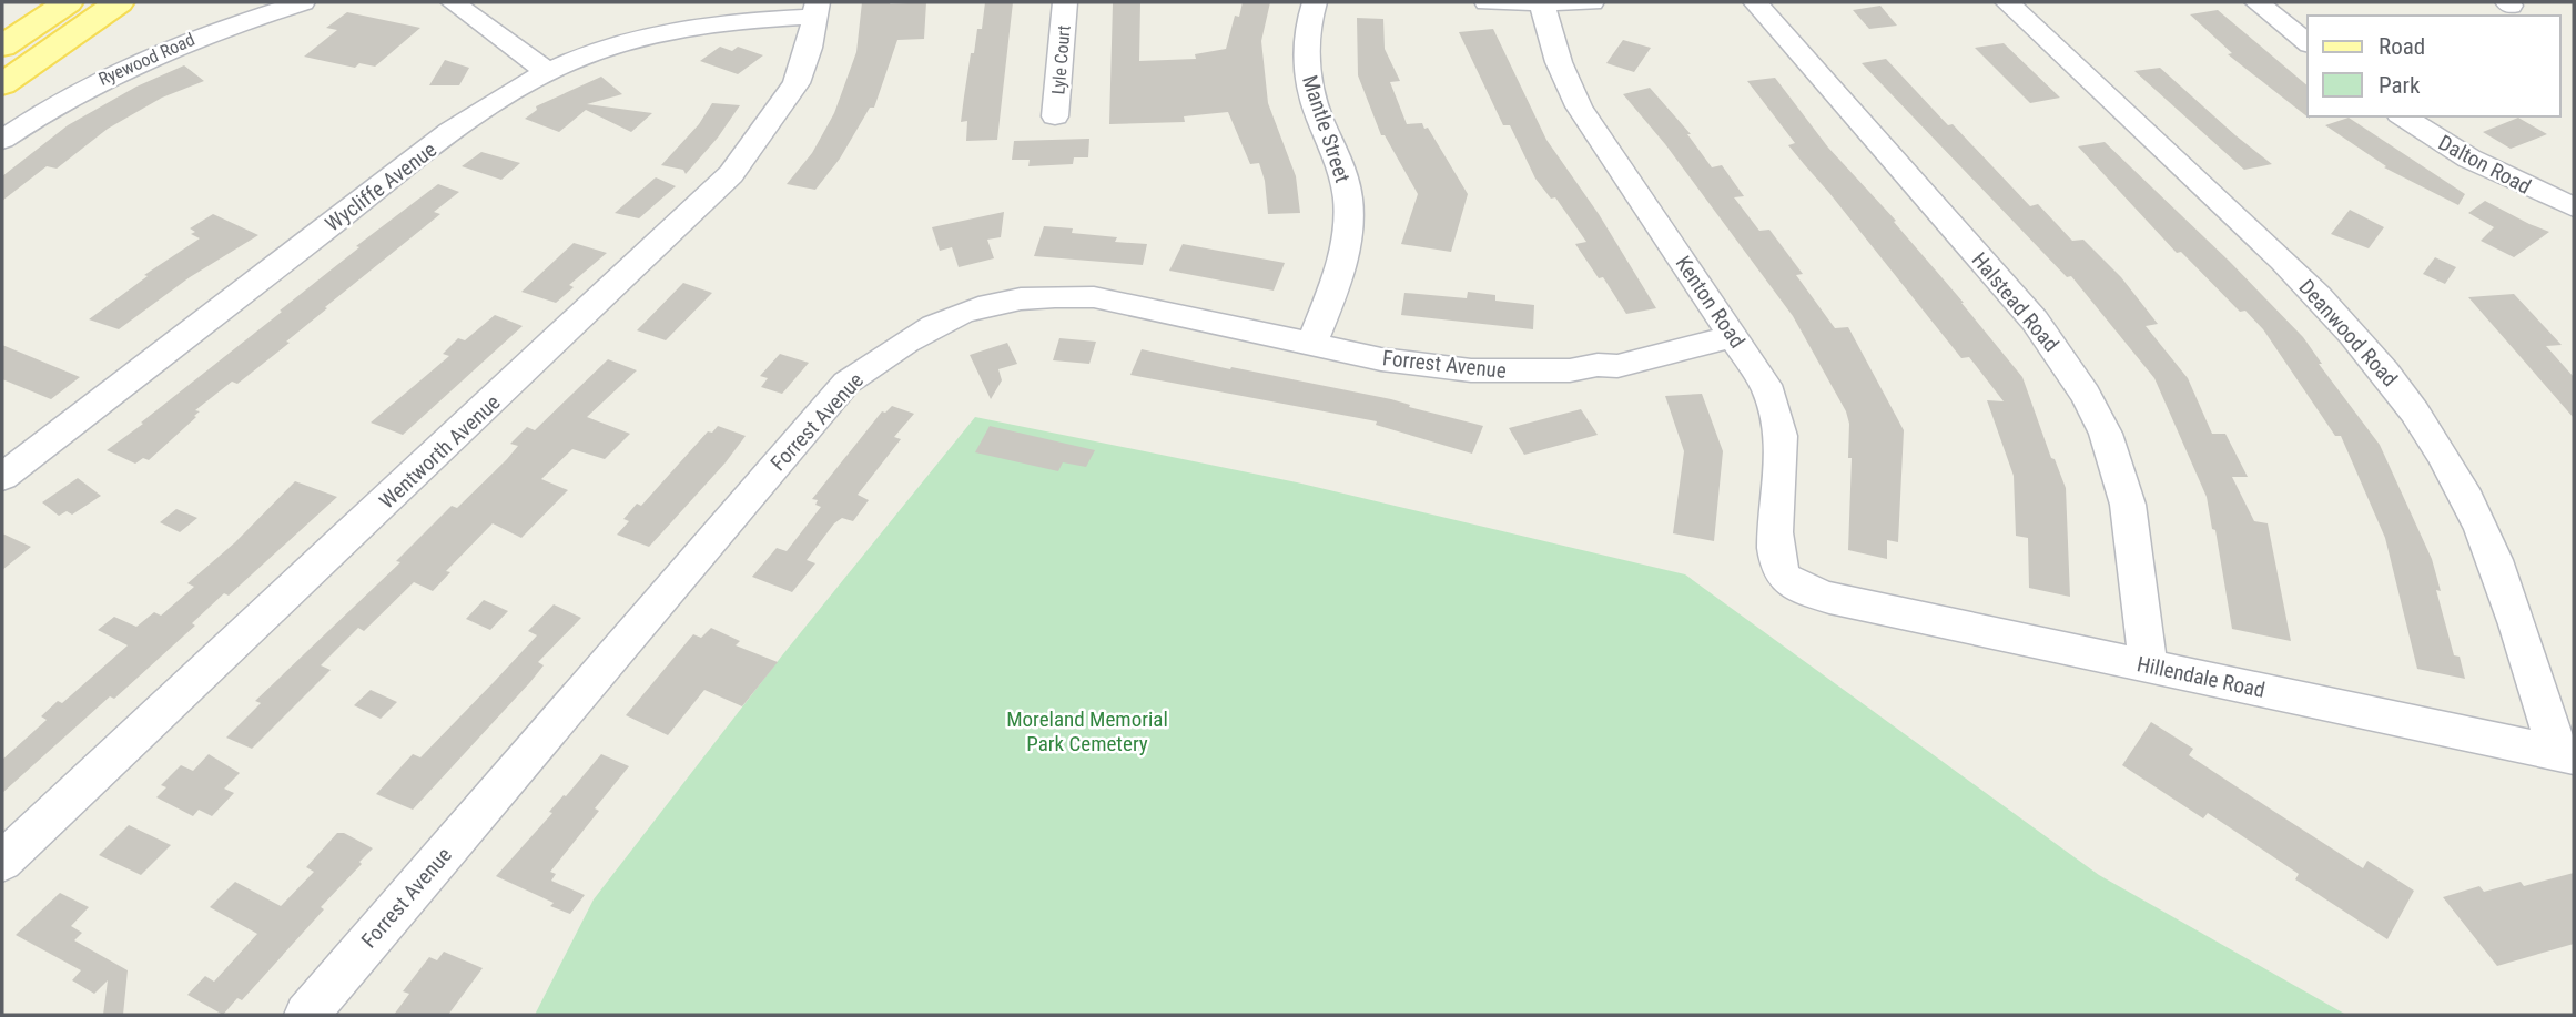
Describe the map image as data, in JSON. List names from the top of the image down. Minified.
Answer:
{"streets":{"street":["Ryewood Road","Lyle Court","Mantle Street","Dalton Road","Wycliffe Avenue","Kenton Road","Halstead Road","Deanwood Road","Forrest Avenue","Wentworth Avenue","Hillendale Road"]},"crossings":[["Mantle Street","Forrest Avenue"],["Wycliffe Avenue","Wentworth Avenue"],["Kenton Road","Forrest Avenue"],["Kenton Road","Hillendale Road"],["Halstead Road","Hillendale Road"],["Deanwood Road","Hillendale Road"]],"parks":["Moreland Memorial Park Cemetery"],"legend":["Road","Park"]}
